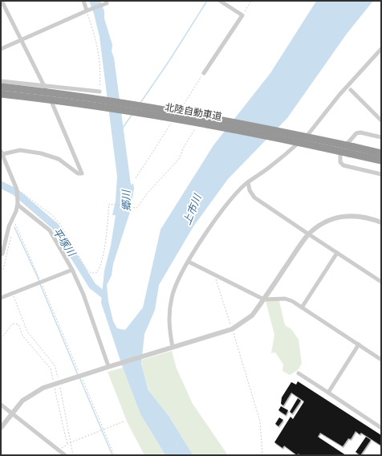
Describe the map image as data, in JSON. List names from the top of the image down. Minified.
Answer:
{"streets":{"highway":["北陸自動車道"]},"water":["郷川","上市川","平塚川"]}
